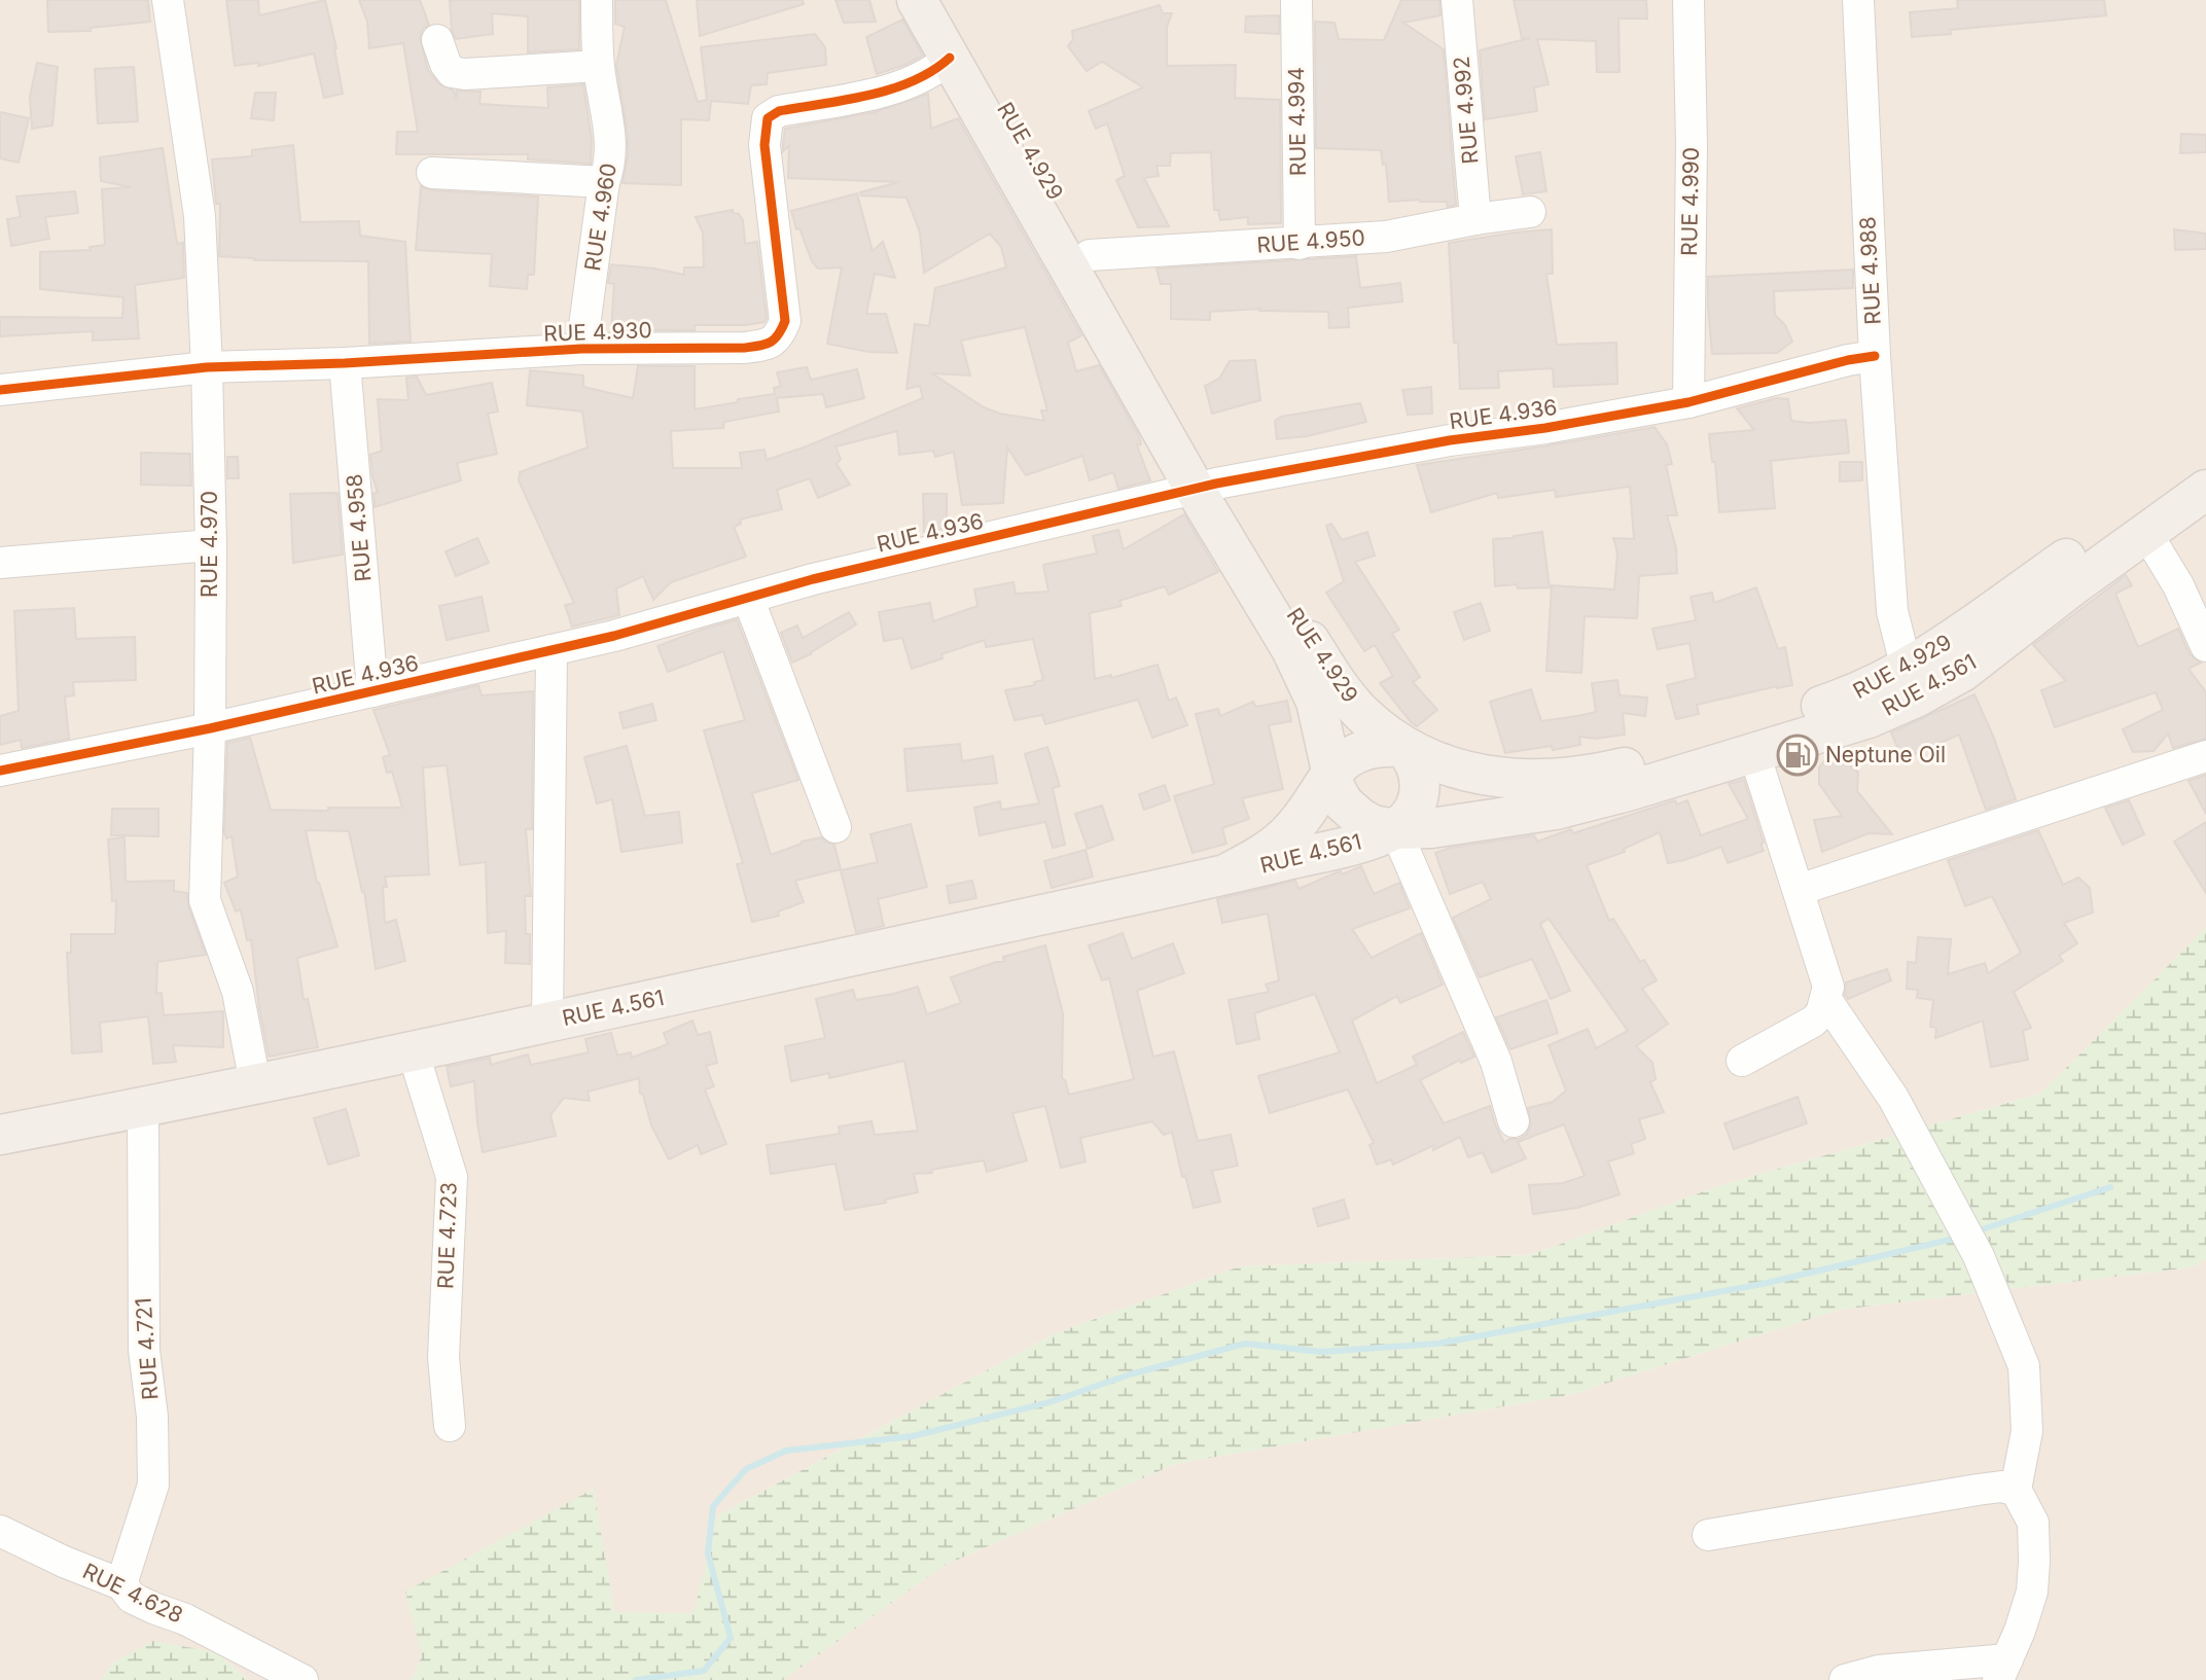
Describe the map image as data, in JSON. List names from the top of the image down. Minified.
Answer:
{"streets":{"main road":["RUE 4.929","RUE 4.561"],"street":["RUE 4.992","RUE 4.994","RUE 4.990","RUE 4.960","RUE 4.950","RUE 4.988","RUE 4.930","RUE 4.936","RUE 4.958","RUE 4.970","RUE 4.723","RUE 4.721","RUE 4.628"]},"crossings":[["RUE 4.992","RUE 4.950"],["RUE 4.994","RUE 4.950"],["RUE 4.929","RUE 4.950"],["RUE 4.929","RUE 4.988"],["RUE 4.929","RUE 4.930"],["RUE 4.929","RUE 4.936"],["RUE 4.929","RUE 4.561"],["RUE 4.990","RUE 4.936"],["RUE 4.960","RUE 4.930"],["RUE 4.988","RUE 4.936"],["RUE 4.930","RUE 4.958"],["RUE 4.930","RUE 4.970"],["RUE 4.936","RUE 4.958"],["RUE 4.936","RUE 4.970"],["RUE 4.970","RUE 4.561"],["RUE 4.561","RUE 4.723"],["RUE 4.561","RUE 4.721"],["RUE 4.721","RUE 4.628"]],"places":{"fuel station":["Neptune Oil"]}}
